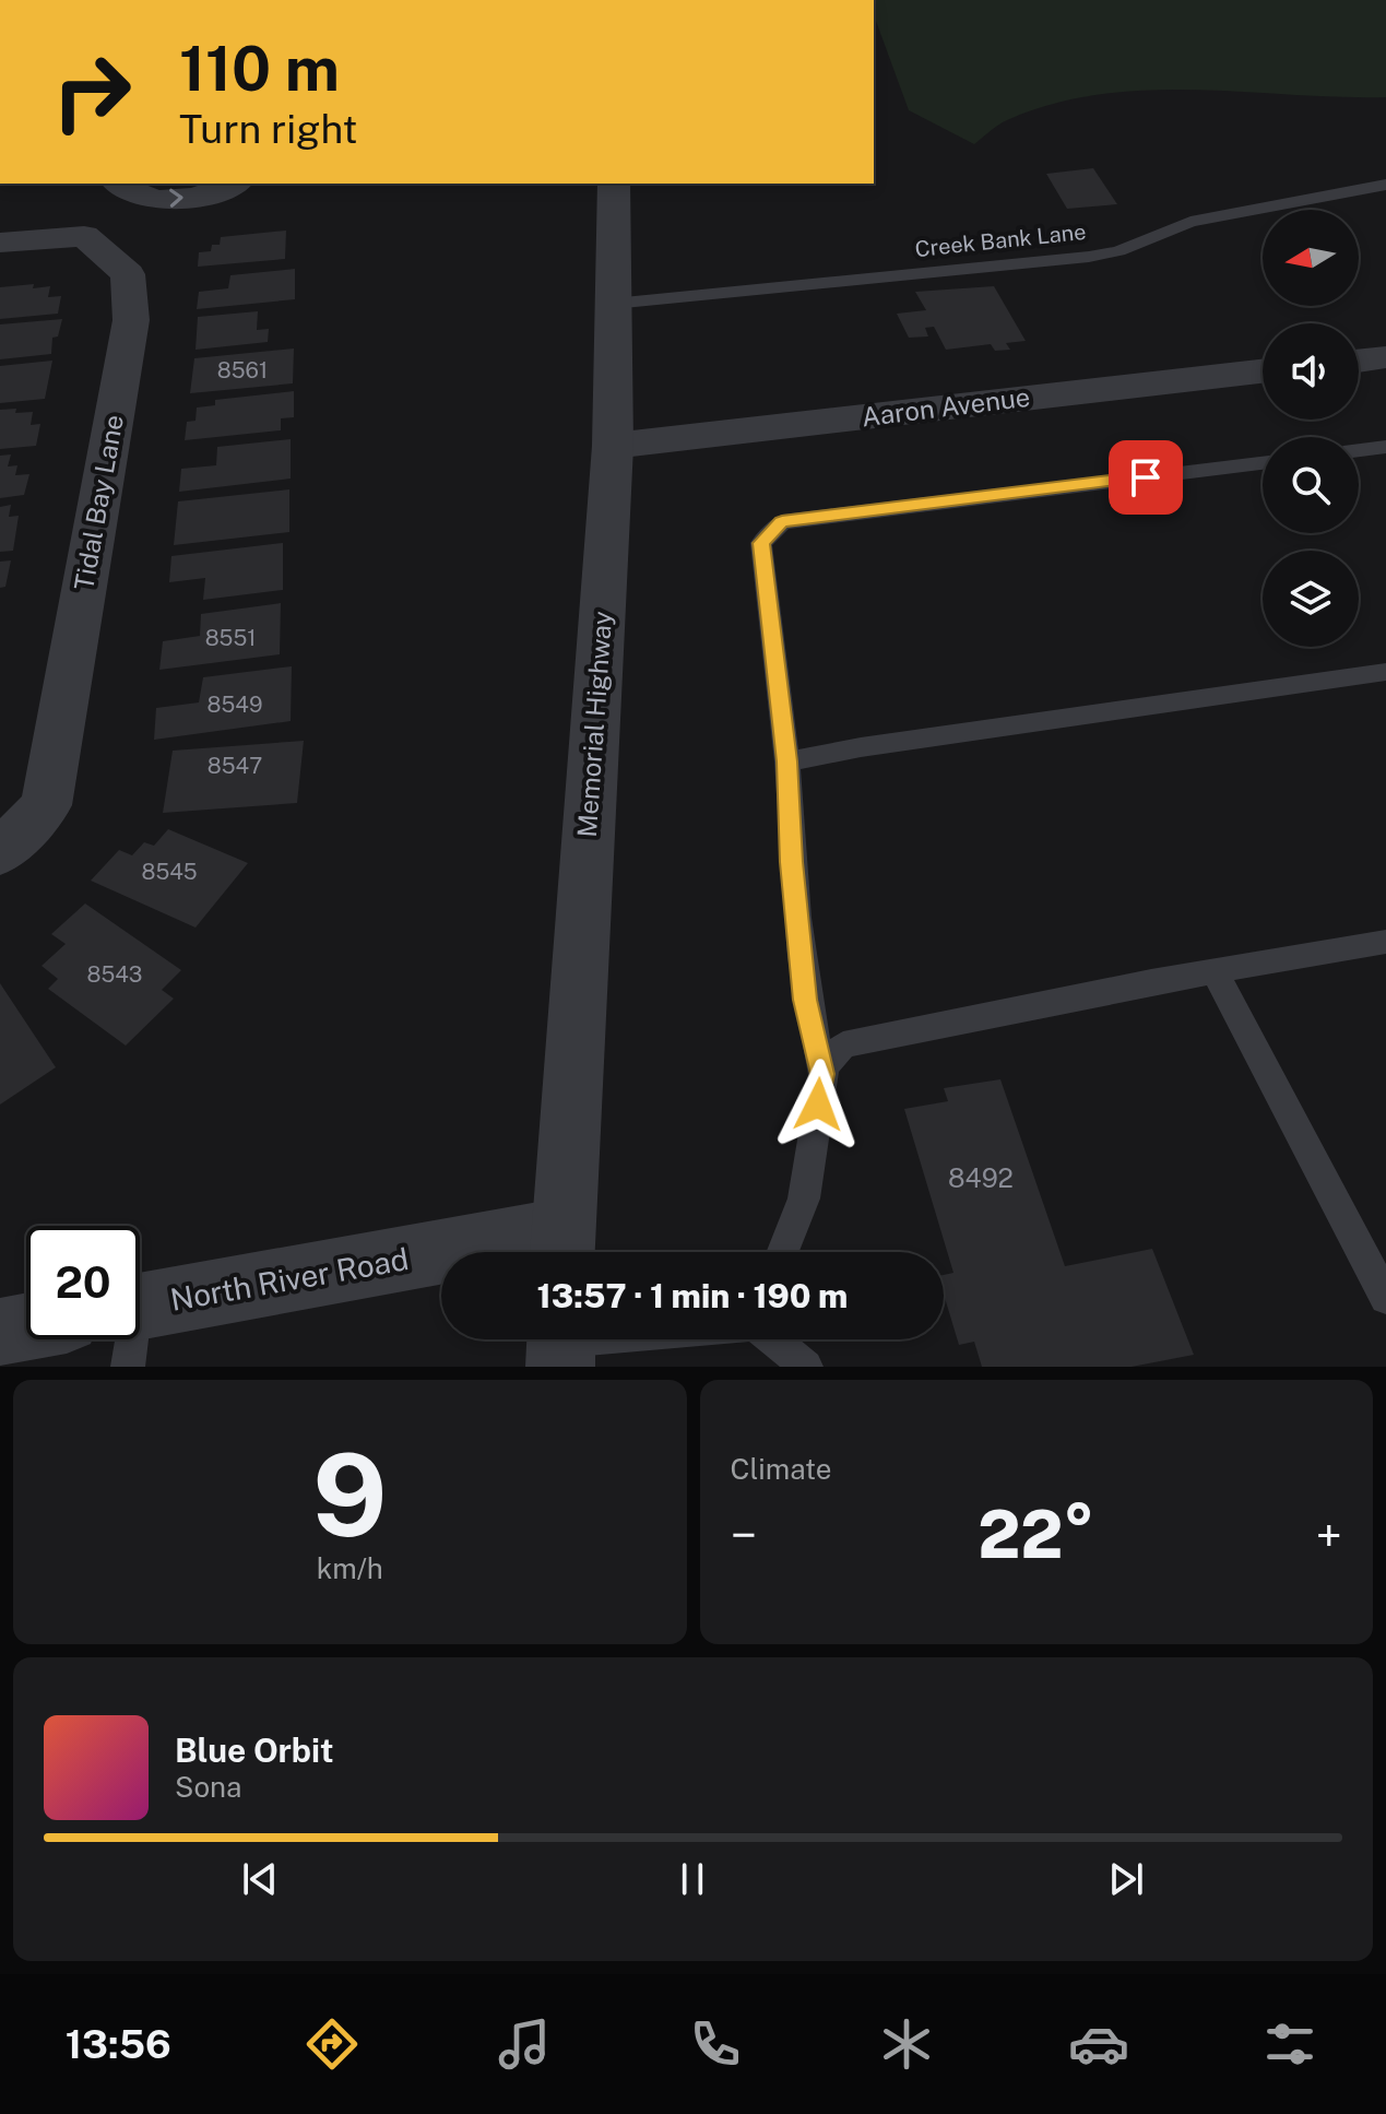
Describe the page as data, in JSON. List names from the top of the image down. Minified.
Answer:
{"streets":{"street":["Aaron Avenue","Tidal Bay Lane","Memorial Highway","North River Road"],"lane":["Creek Bank Lane"]},"crossings":[["Creek Bank Lane","Memorial Highway"],["Aaron Avenue","Memorial Highway"],["Memorial Highway","North River Road"]],"house_numbers":["8561","8551","8549","8547","8545","8543","8492"],"north":"left","page":{"turn":["110 m","Turn right"],"limit":"20","trip":"13:57 · 1 min · 190 m","tile":[["9","km/h"],"Climate"],"heat":["−","22°","+"],"song":["Blue Orbit","Sona"],"tabs":"13:56"}}
